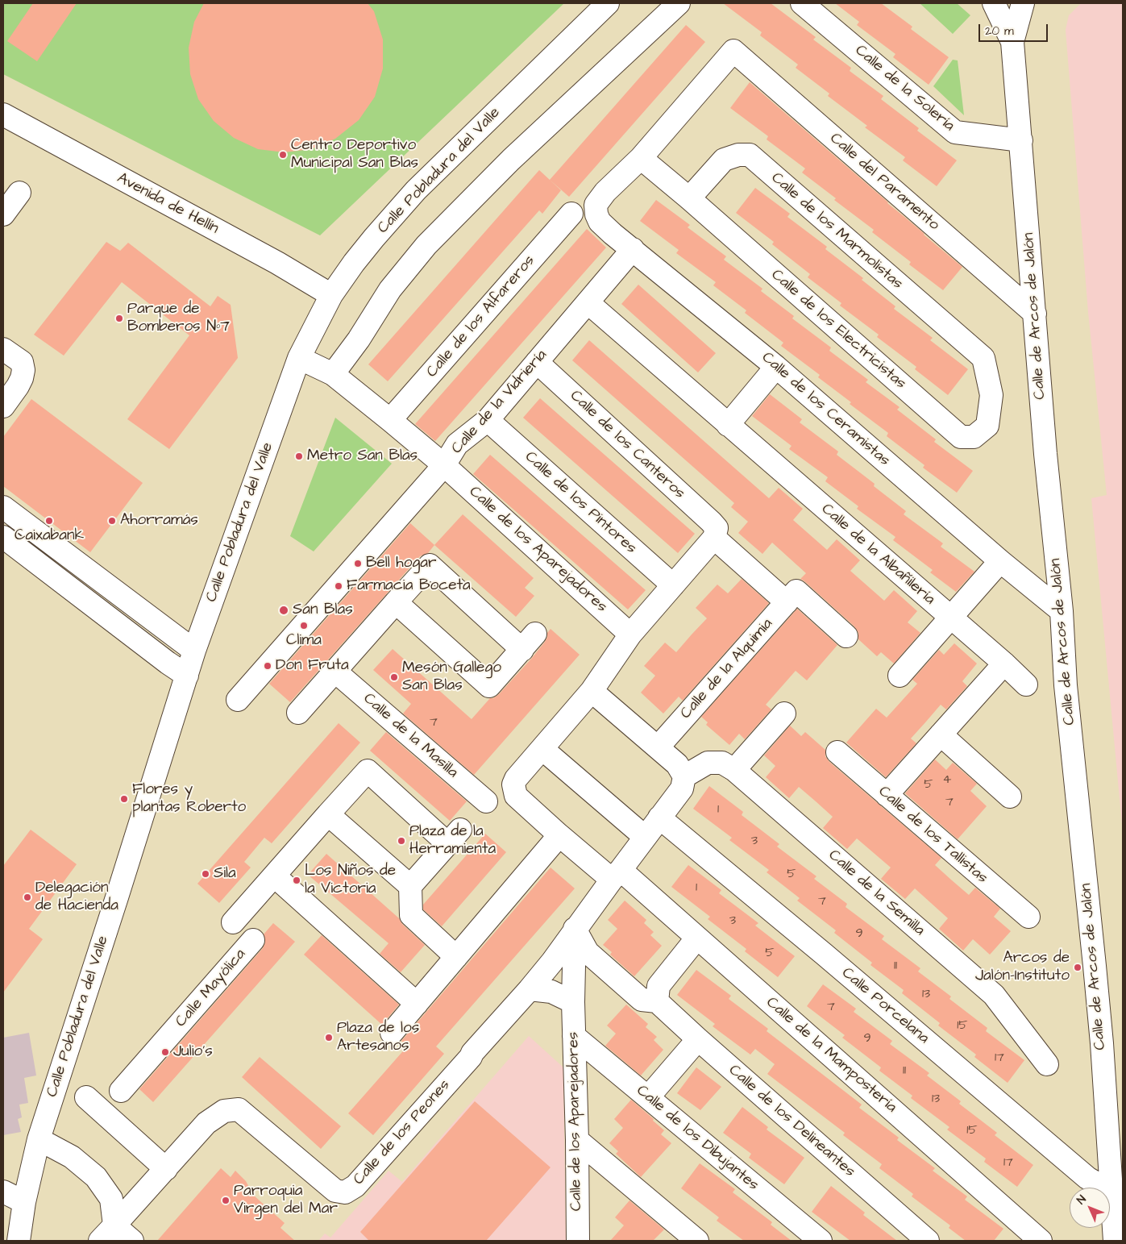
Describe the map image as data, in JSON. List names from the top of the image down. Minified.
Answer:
{"streets":{"street":["Calle de la Solería","Calle Pobladura del Valle","Calle del Paramento","Avenida de Hellín","Calle de los Marmolistas","Calle de Arcos de Jalón","Calle de los Alfareros","Calle de los Electricistas","Calle de la Vidriería","Calle de los Ceramistas","Calle de los Canteros","Calle de los Pintores","Calle de los Aparejadores","Calle de la Albañilería","Calle de la Alquimia","Calle de la Masilla","Calle de los Tallistas","Calle de la Semilla","Calle Mayólica","Calle Porcelana","Calle de la Mampostería","Calle de los Delineantes","Calle de los Peones","Calle de los Dibujantes"]},"crossings":[["Calle de la Solería","Calle de Arcos de Jalón"],["Calle Pobladura del Valle","Avenida de Hellín"],["Calle del Paramento","Calle de Arcos de Jalón"],["Calle del Paramento","Calle de los Electricistas"],["Calle del Paramento","Calle de los Ceramistas"],["Calle de los Marmolistas","Calle de los Electricistas"],["Calle de Arcos de Jalón","Calle de los Ceramistas"],["Calle de Arcos de Jalón","Calle Porcelana"],["Calle de los Electricistas","Calle de los Ceramistas"],["Calle de la Vidriería","Calle de los Ceramistas"],["Calle de la Vidriería","Calle de los Canteros"],["Calle de la Vidriería","Calle de los Pintores"],["Calle de la Vidriería","Calle de los Aparejadores"],["Calle de la Vidriería","Calle de la Albañilería"],["Calle de los Canteros","Calle de la Alquimia"],["Calle de los Aparejadores","Calle de los Delineantes"],["Calle de los Aparejadores","Calle de los Peones"],["Calle de los Aparejadores","Calle de los Dibujantes"],["Calle de los Delineantes","Calle de los Peones"]],"places":["Centro Deportivo Municipal San Blas","Parque de Bomberos Nº7","Metro San Blas","Caixabank","Ahorramás","Bell hogar","Farmacia Boceta","San Blas","Clima","Don Fruta","Mesón Gallego San Blas","Flores y plantas Roberto","Plaza de la Herramienta","Sila","Los Niños de la Victoria","Delegación de Hacienda","Arcos de Jalón-Instituto","Plaza de los Artesanos","Julio's","Parroquia Virgen del Mar"],"house_numbers":["7","4","5","7","1","3","5","1","7","3","9","5","11","13","7","15","9","17","11","13","15","17"],"scale_bar":"20 m","north":"top left"}
